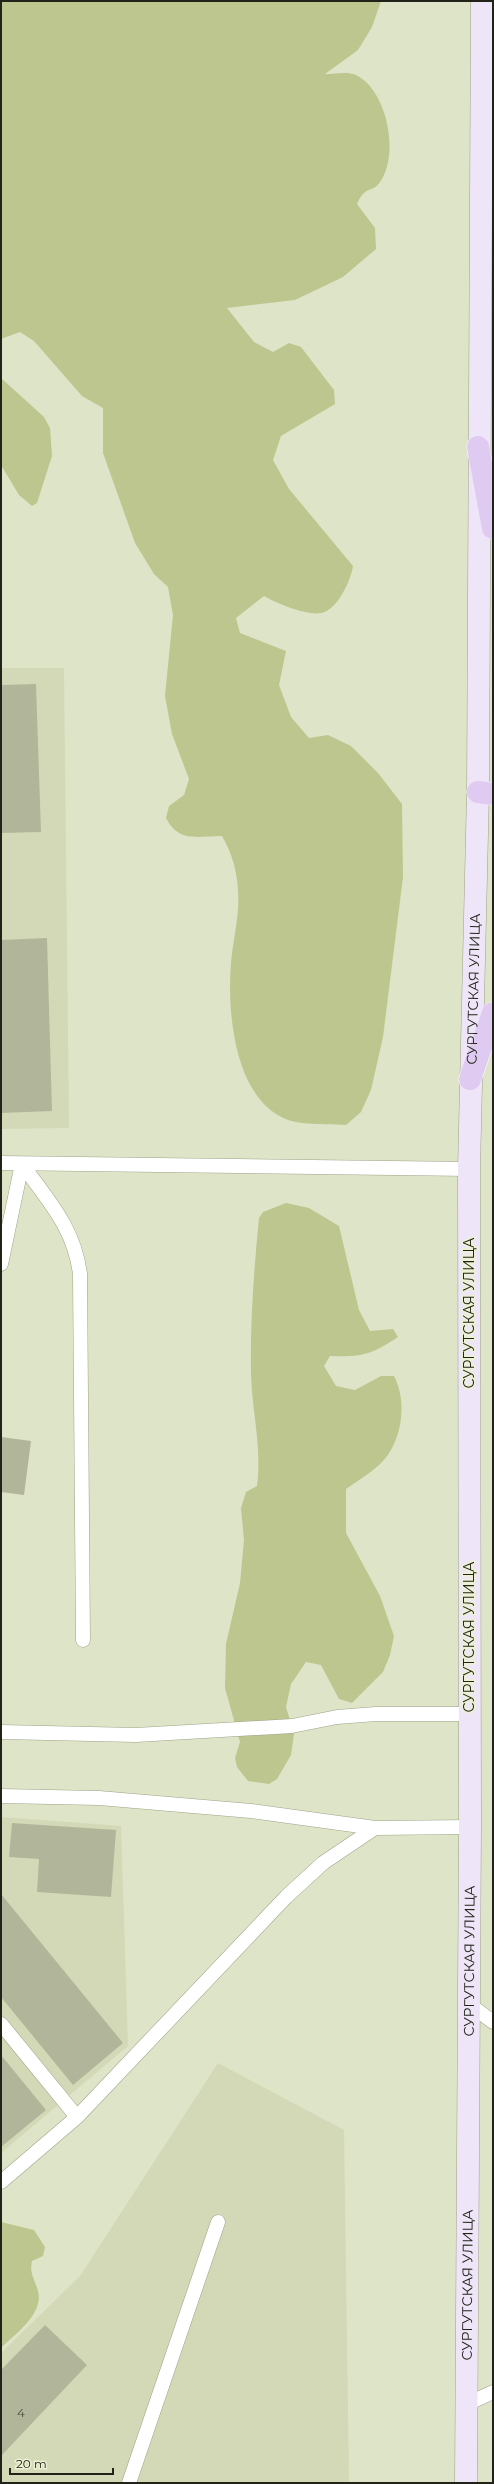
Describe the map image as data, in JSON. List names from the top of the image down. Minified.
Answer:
{"streets":{"main road":["СУРГУТСКАЯ УЛИЦА"]},"house_numbers":["4"],"scale_bar":"20 m"}
